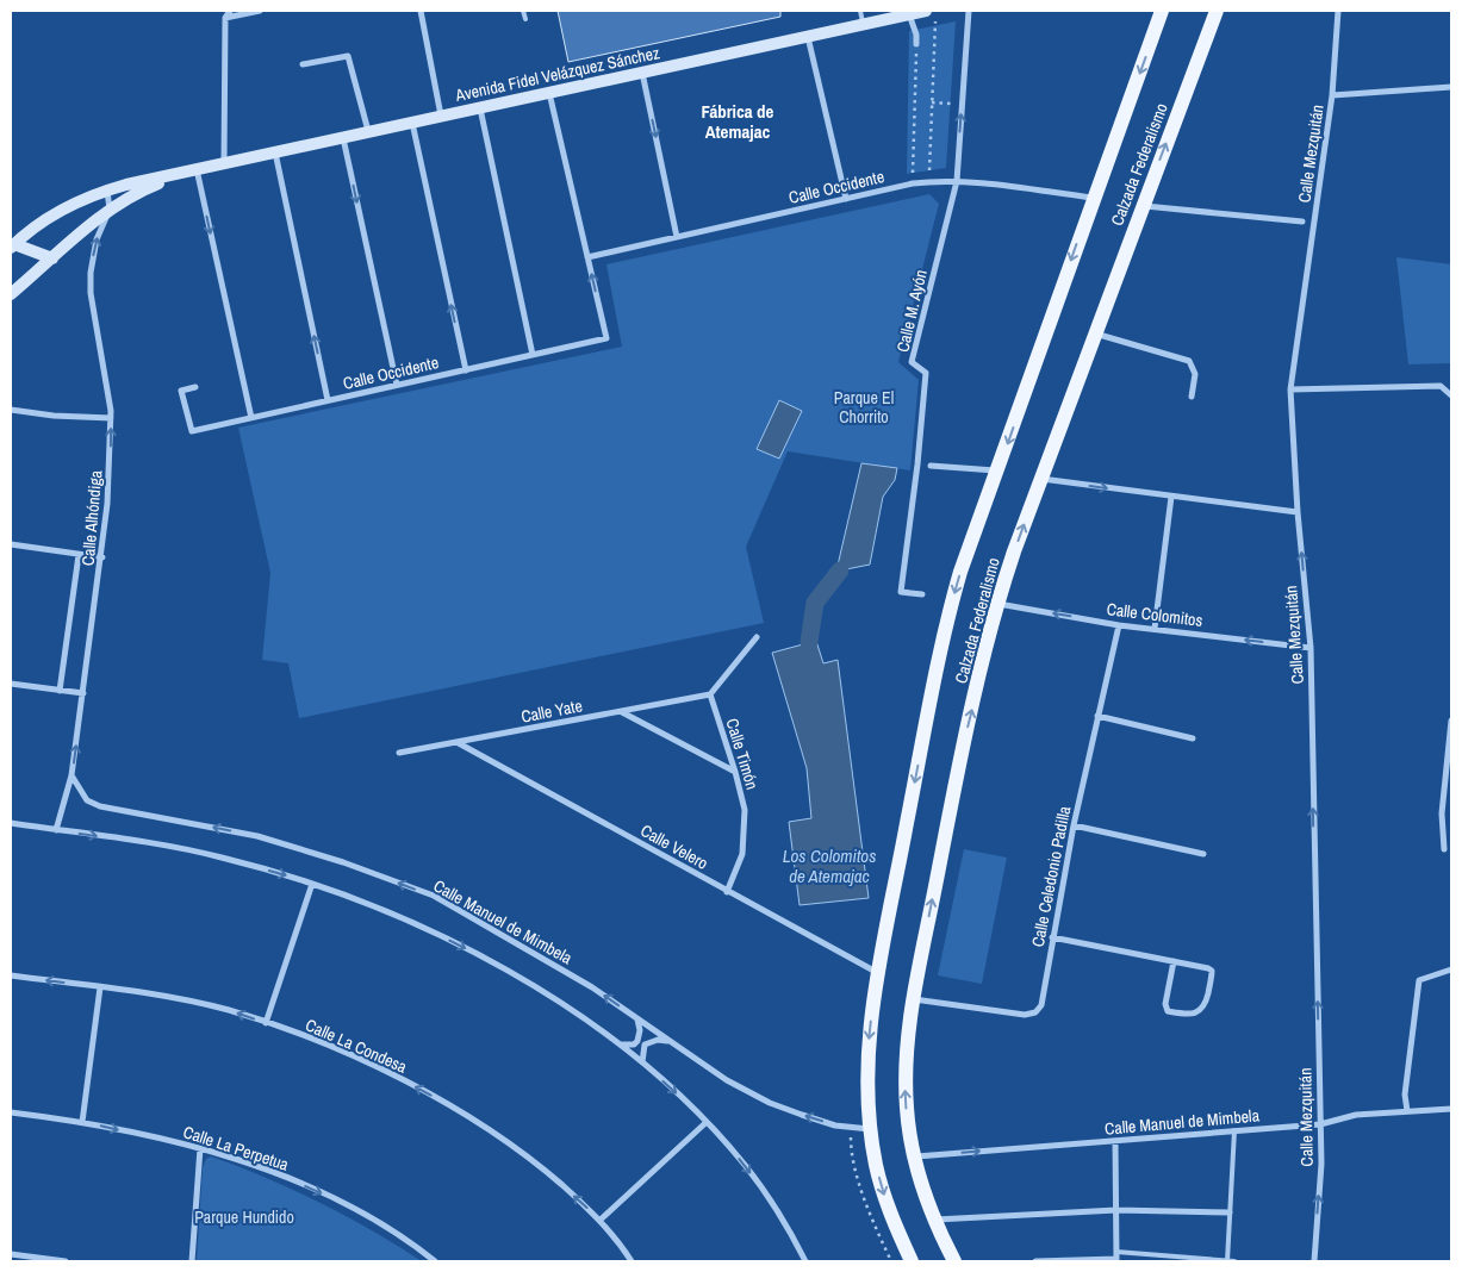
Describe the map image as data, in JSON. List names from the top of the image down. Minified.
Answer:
{"streets":{"main road":["Avenida Fidel Velázquez Sánchez","Calzada Federalismo"],"street":["Calle Mezquitán","Calle Occidente","Calle M. Ayón","Calle Alhóndiga","Calle Colomitos","Calle Yate","Calle Timón","Calle Velero","Calle Celedonio Padilla","Calle Manuel de Mimbela","Calle La Condesa","Calle La Perpetua"]},"crossings":[["Avenida Fidel Velázquez Sánchez","Calle Alhóndiga"],["Calle Mezquitán","Calle Colomitos"],["Calle Mezquitán","Calle Manuel de Mimbela"],["Calzada Federalismo","Calle Occidente"],["Calzada Federalismo","Calle Colomitos"],["Calzada Federalismo","Calle Velero"],["Calzada Federalismo","Calle Celedonio Padilla"],["Calzada Federalismo","Calle Manuel de Mimbela"],["Calle Occidente","Calle M. Ayón"],["Calle Alhóndiga","Calle Manuel de Mimbela"],["Calle Colomitos","Calle Celedonio Padilla"],["Calle Yate","Calle Timón"],["Calle Yate","Calle Velero"],["Calle Timón","Calle Velero"]],"one_way":["Calle Mezquitán","Calle Alhóndiga","Calle Colomitos","Calle La Condesa","Calle La Perpetua"],"districts":["Fábrica de Atemajac"],"water":["Los Colomitos de Atemajac"],"parks":["Parque El Chorrito","Parque Hundido"]}
